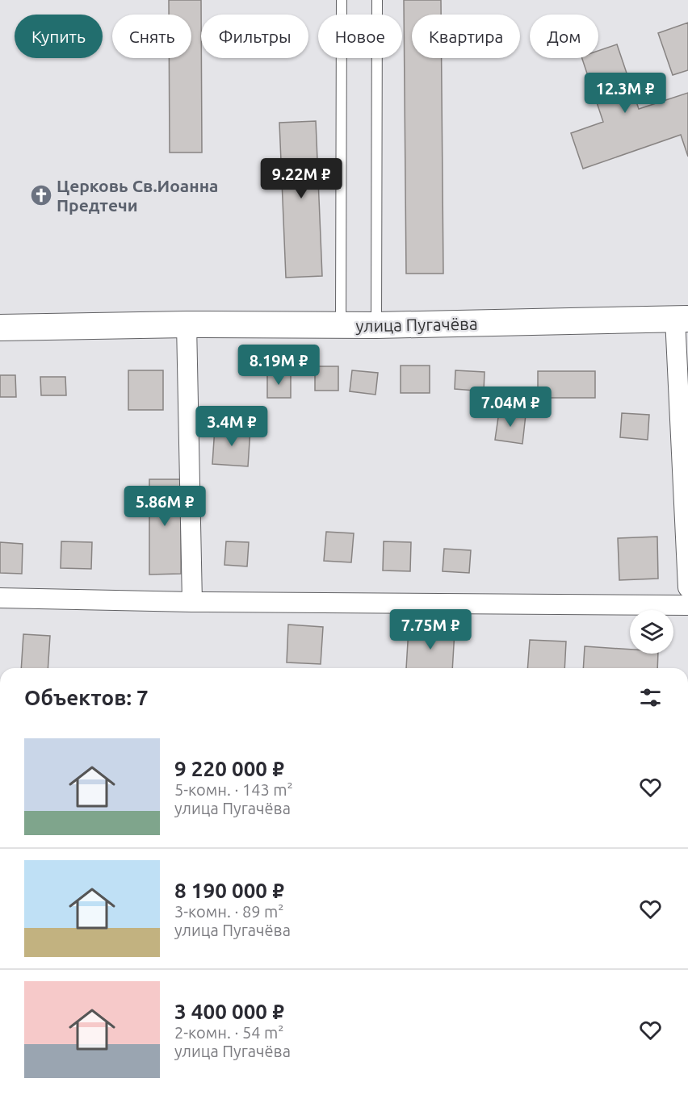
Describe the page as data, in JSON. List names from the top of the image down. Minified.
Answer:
{"streets":{"street":["улица Пугачёва"]},"places":{"church":["Церковь Св.Иоанна Предтечи"]},"page":{"chip":["Купить","Снять","Фильтры","Новое","Квартира","Дом"],"price":["12.3M ₽","9.22M ₽","8.19M ₽","7.04M ₽","3.4M ₽","5.86M ₽","7.75M ₽"],"heading":"Объектов: 7","list":[{"name":"9 220 000 ₽","note":"5-комн. · 143 m² · улица Пугачёва"},{"name":"8 190 000 ₽","note":"3-комн. · 89 m² · улица Пугачёва"},{"name":"3 400 000 ₽","note":"2-комн. · 54 m² · улица Пугачёва"}]}}
